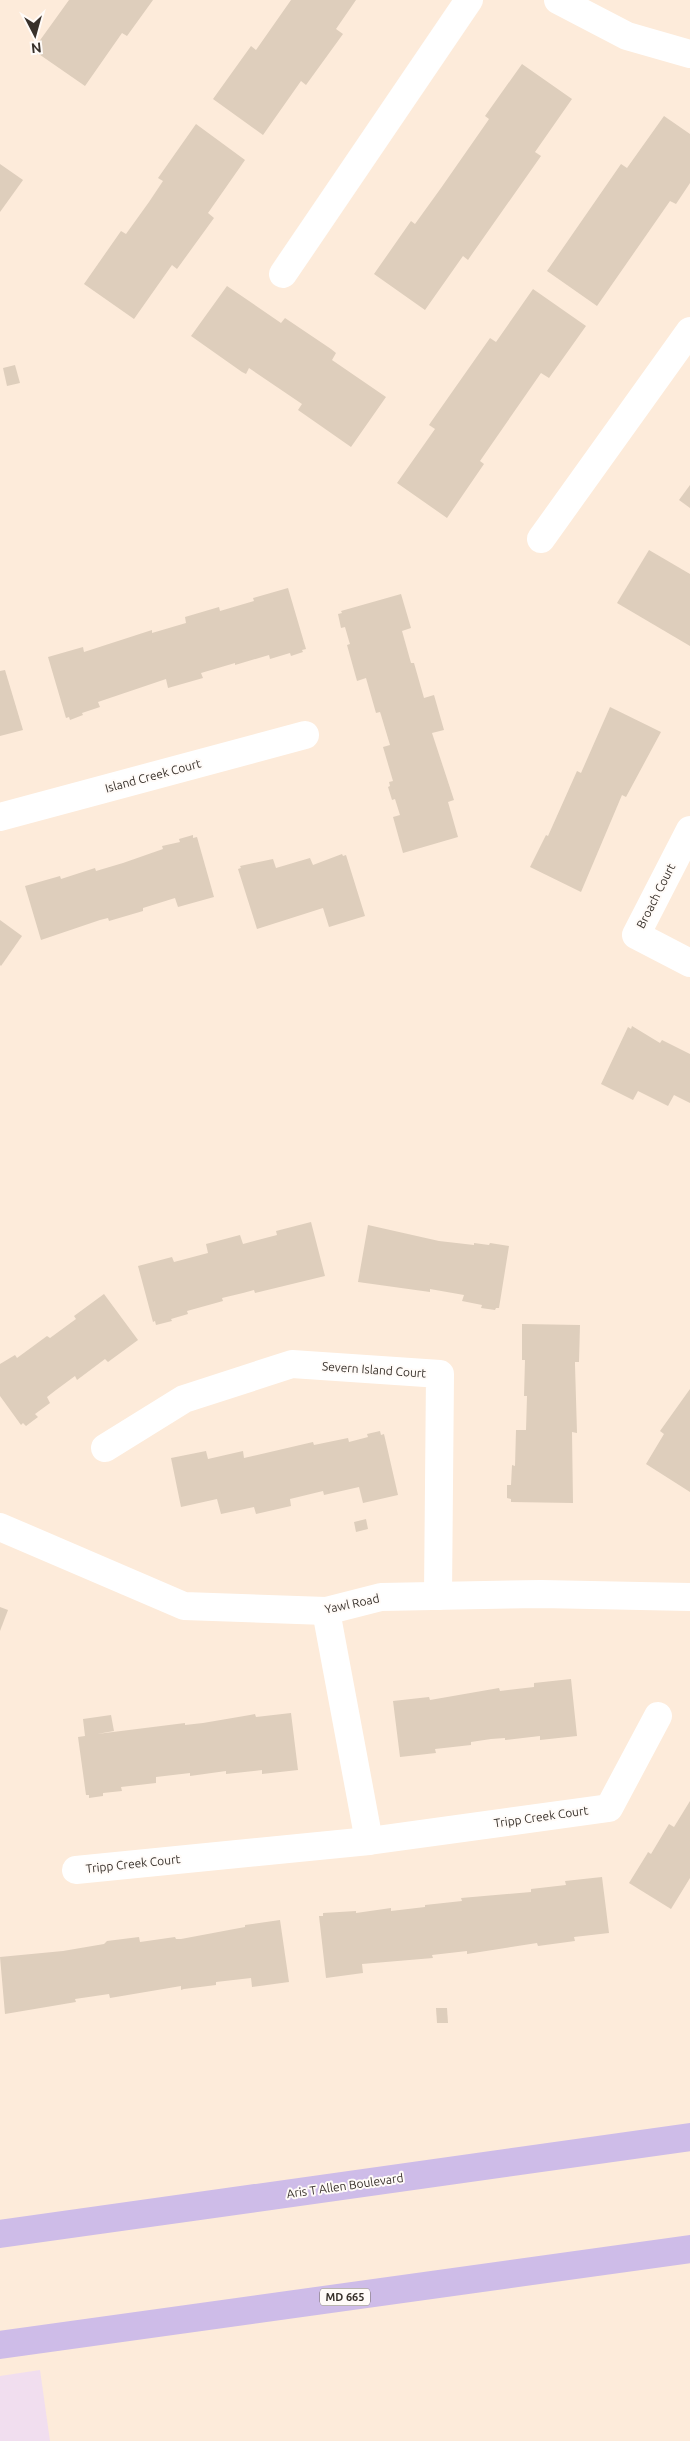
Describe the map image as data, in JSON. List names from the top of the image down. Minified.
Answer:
{"streets":{"main road":["Aris T Allen Boulevard","MD 665"],"street":["Island Creek Court","Broach Court","Severn Island Court","Yawl Road","Tripp Creek Court"]},"crossings":[["Severn Island Court","Yawl Road"]],"north":"bottom"}
